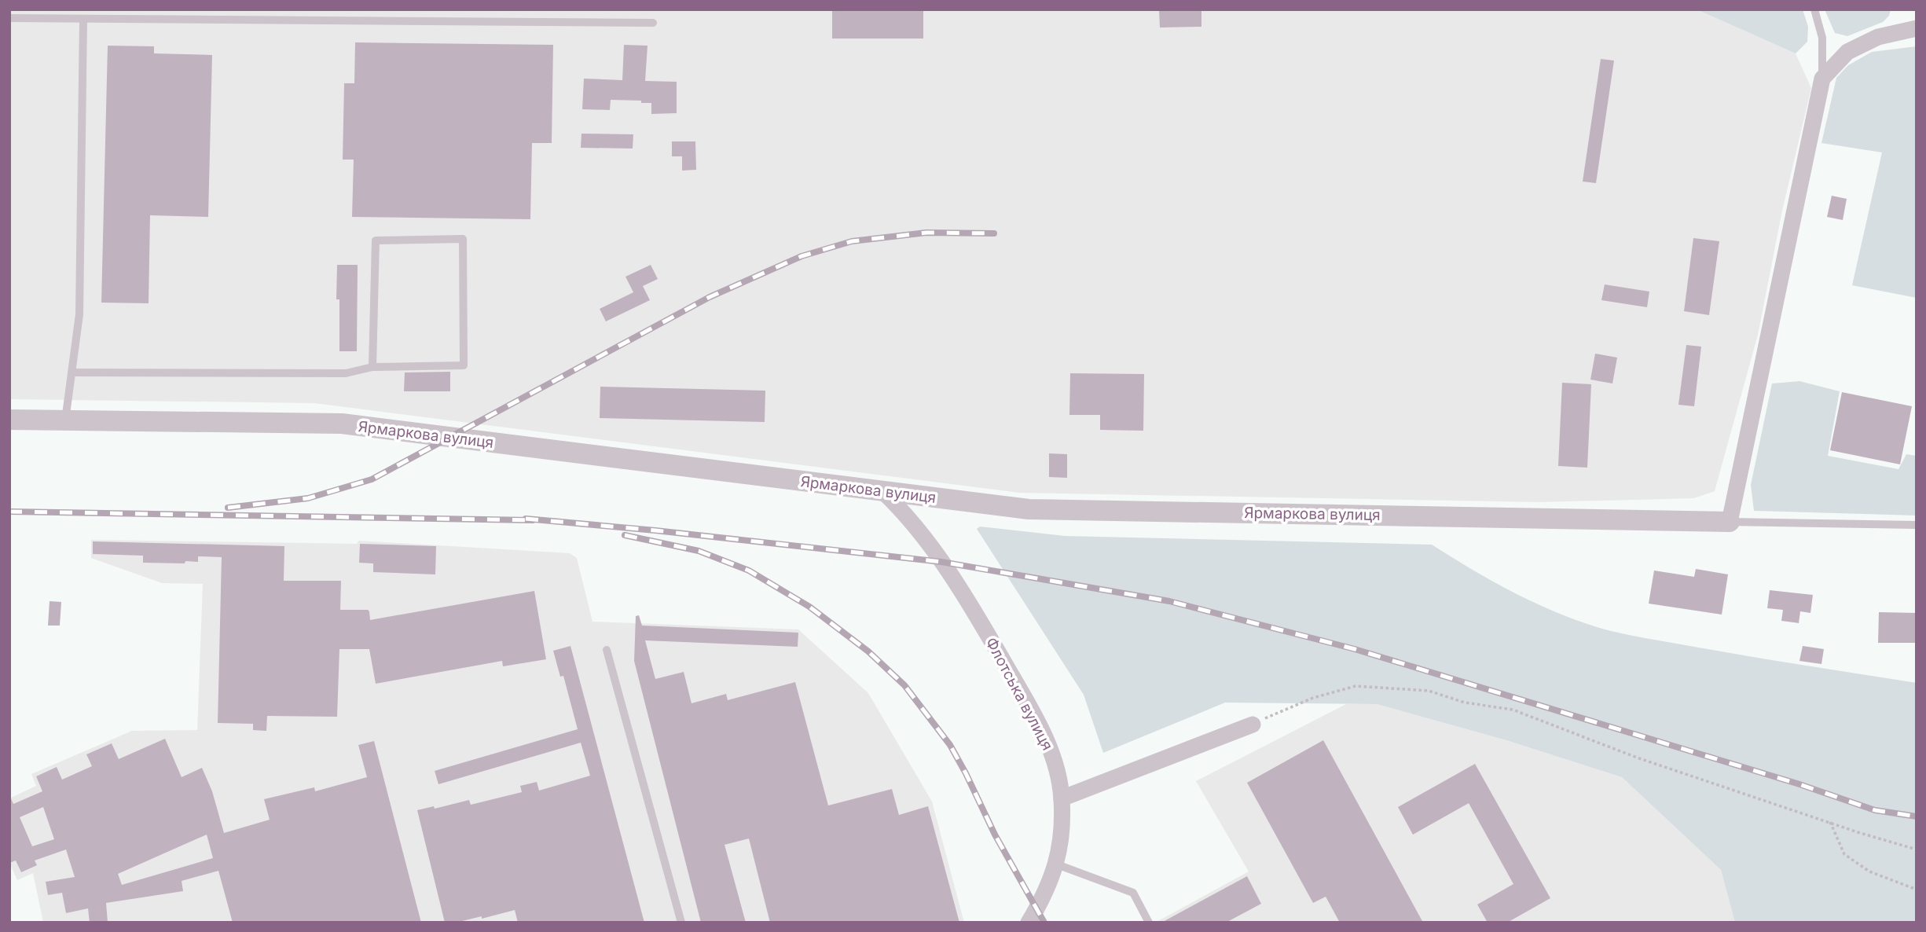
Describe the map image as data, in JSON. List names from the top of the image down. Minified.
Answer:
{"streets":{"street":["Ярмаркова вулиця","Флотська вулиця"]},"crossings":[["Ярмаркова вулиця","Флотська вулиця"]]}
